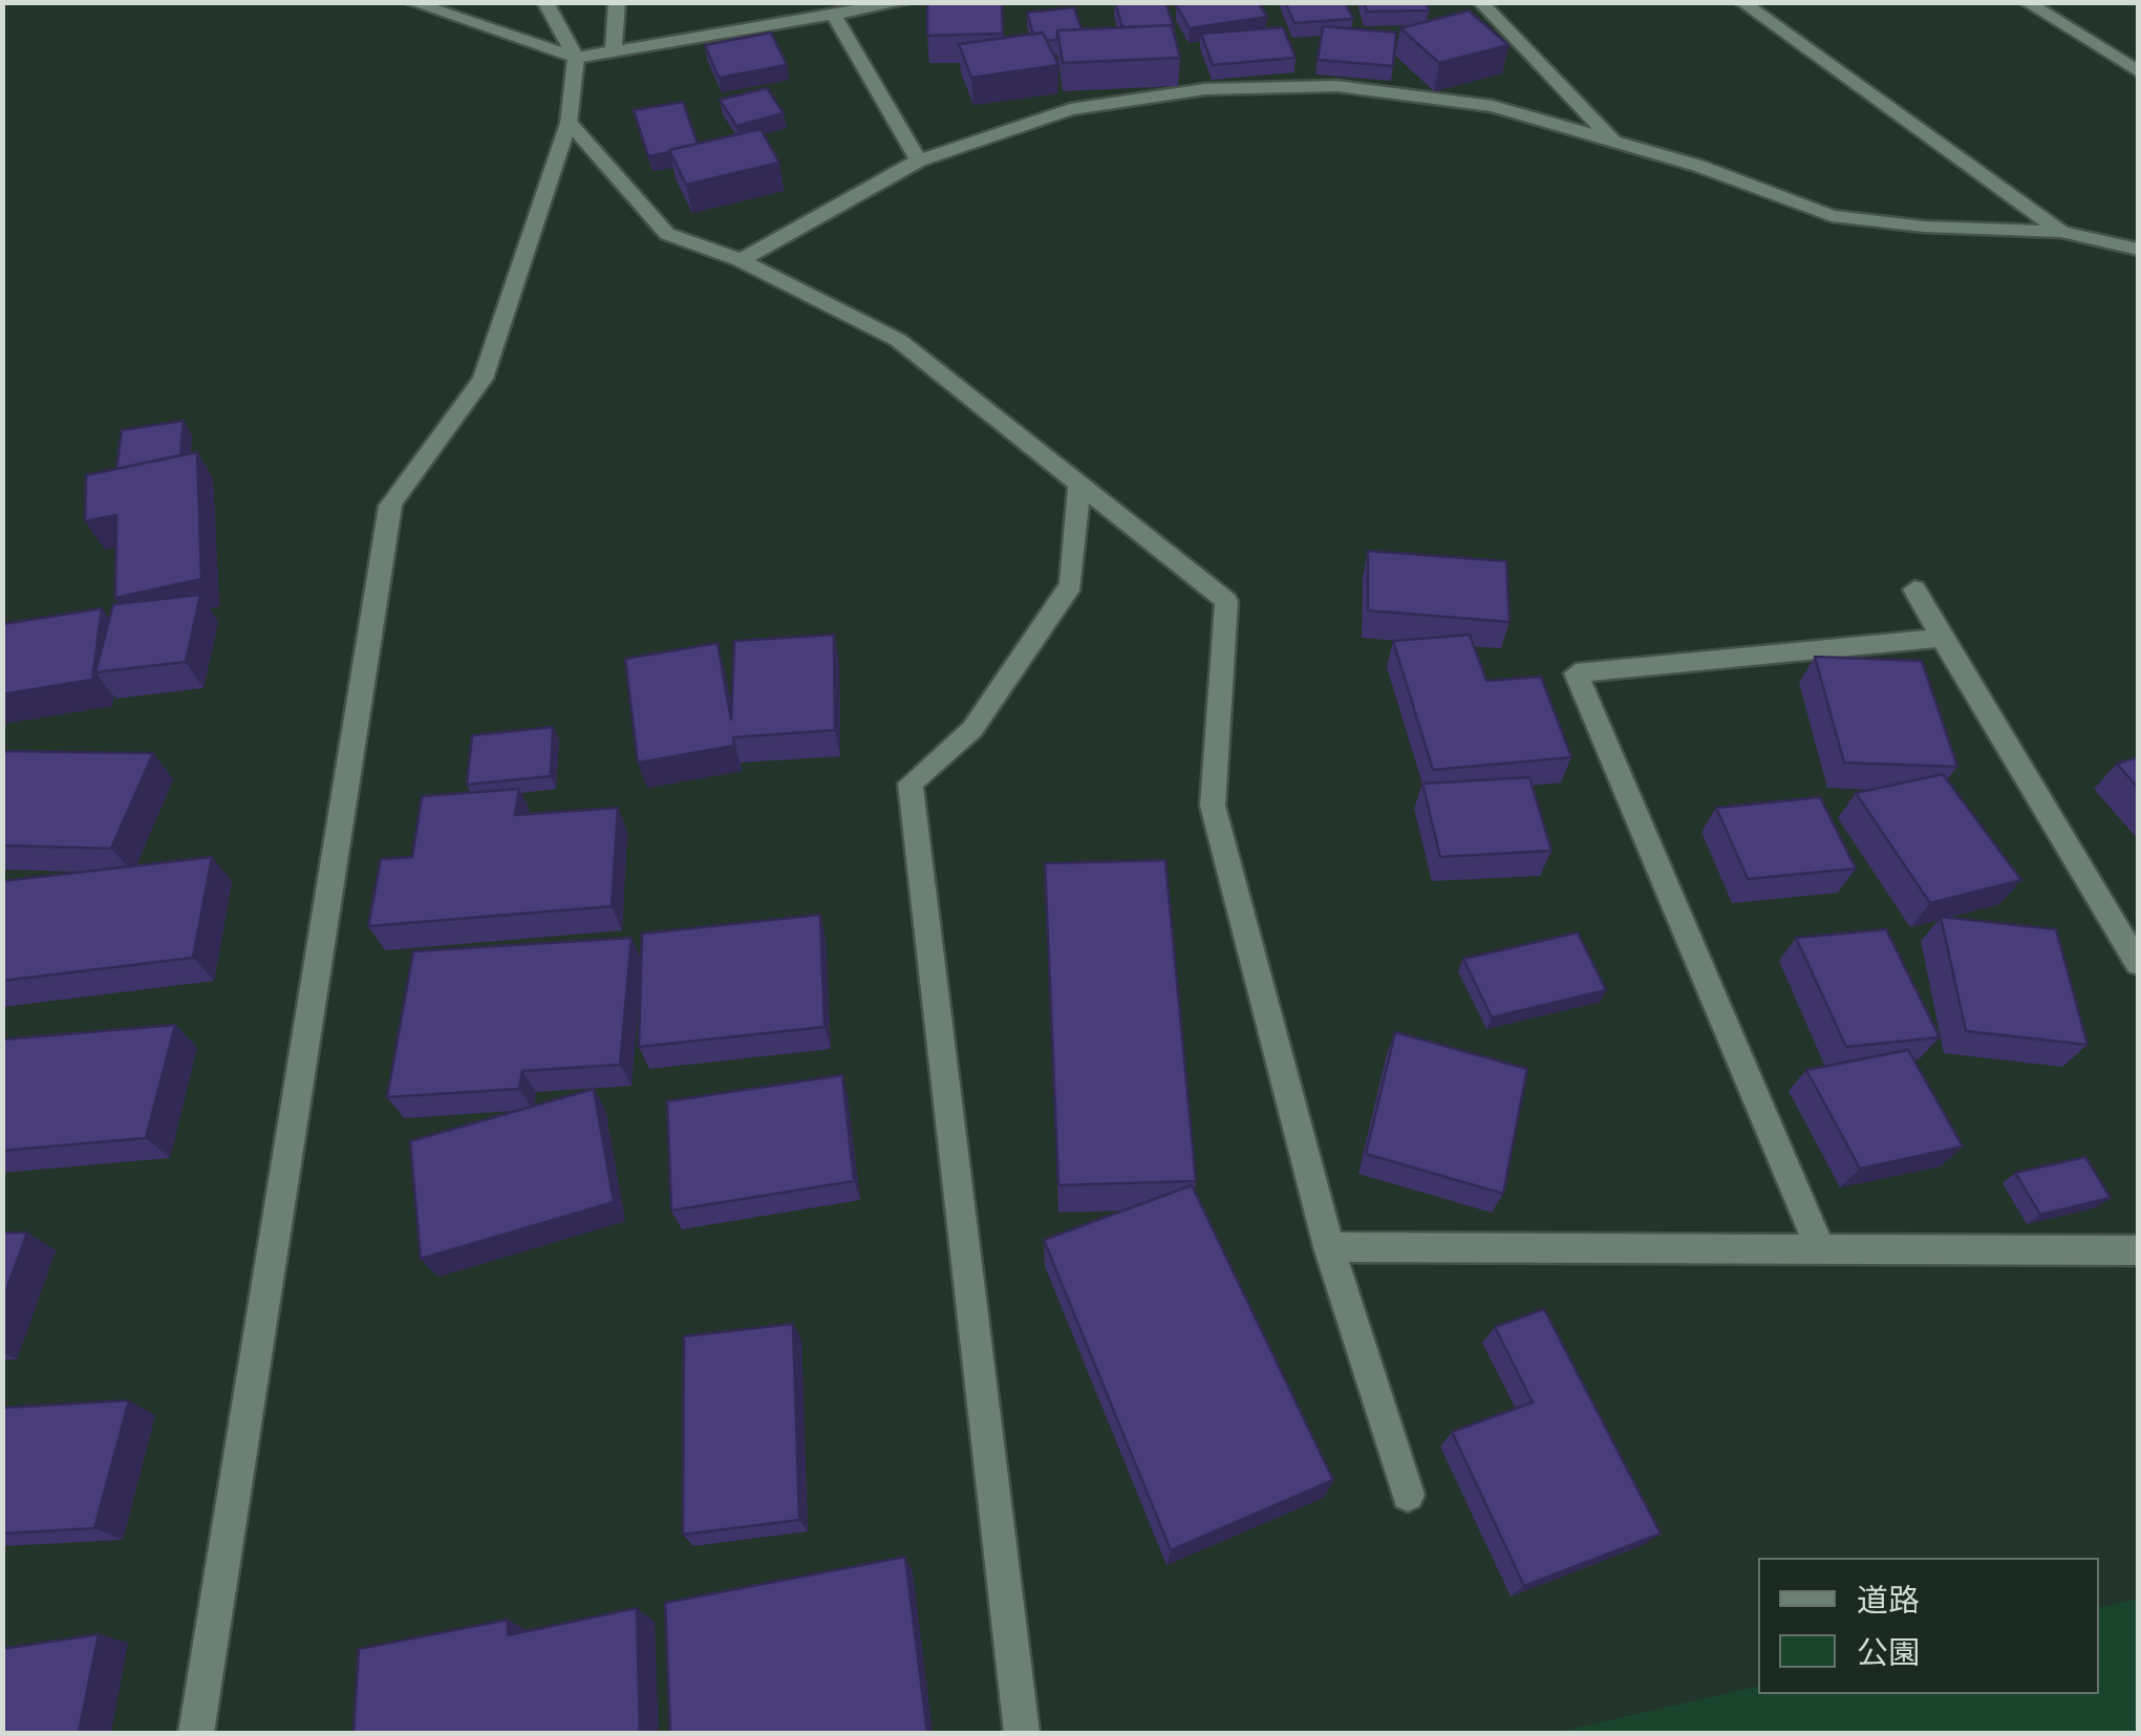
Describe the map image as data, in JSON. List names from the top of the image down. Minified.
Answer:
{"legend":["道路","公園"]}
